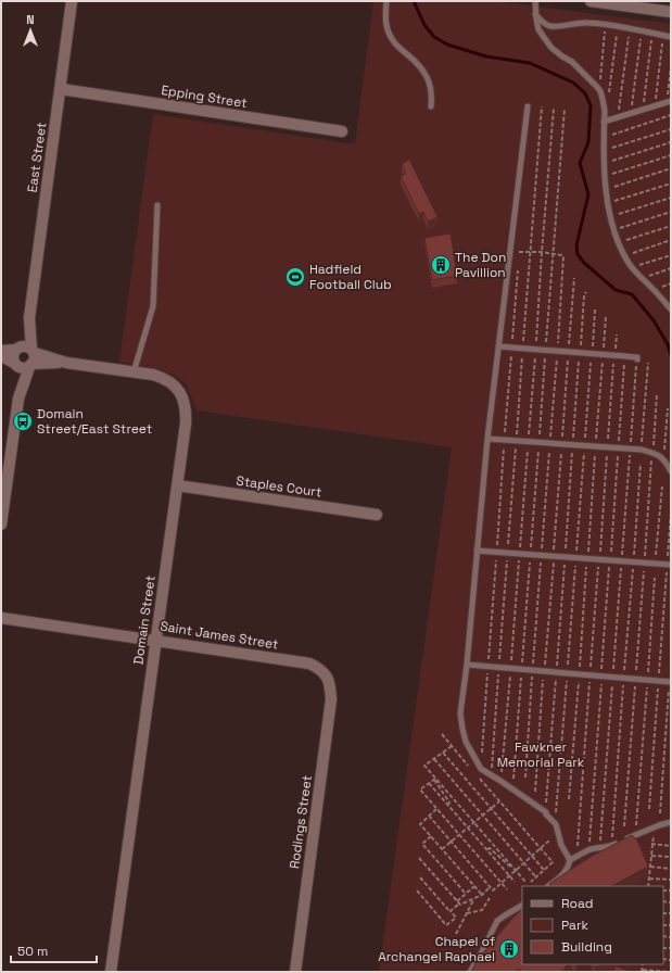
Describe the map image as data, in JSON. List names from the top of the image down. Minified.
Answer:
{"streets":{"street":["Epping Street","East Street","Staples Court","Domain Street","Saint James Street","Rodings Street"]},"crossings":[["Epping Street","East Street"],["East Street","Domain Street"],["Staples Court","Domain Street"],["Domain Street","Saint James Street"],["Saint James Street","Rodings Street"]],"parks":["Fawkner Memorial Park"],"places":{"building":["The Don Pavillion","Chapel of Archangel Raphael"],"sports":["Hadfield Football Club"],"bus stop":["Domain Street/East Street"]},"legend":["Road","Park","Building"],"scale_bar":"50 m","north":"top"}
